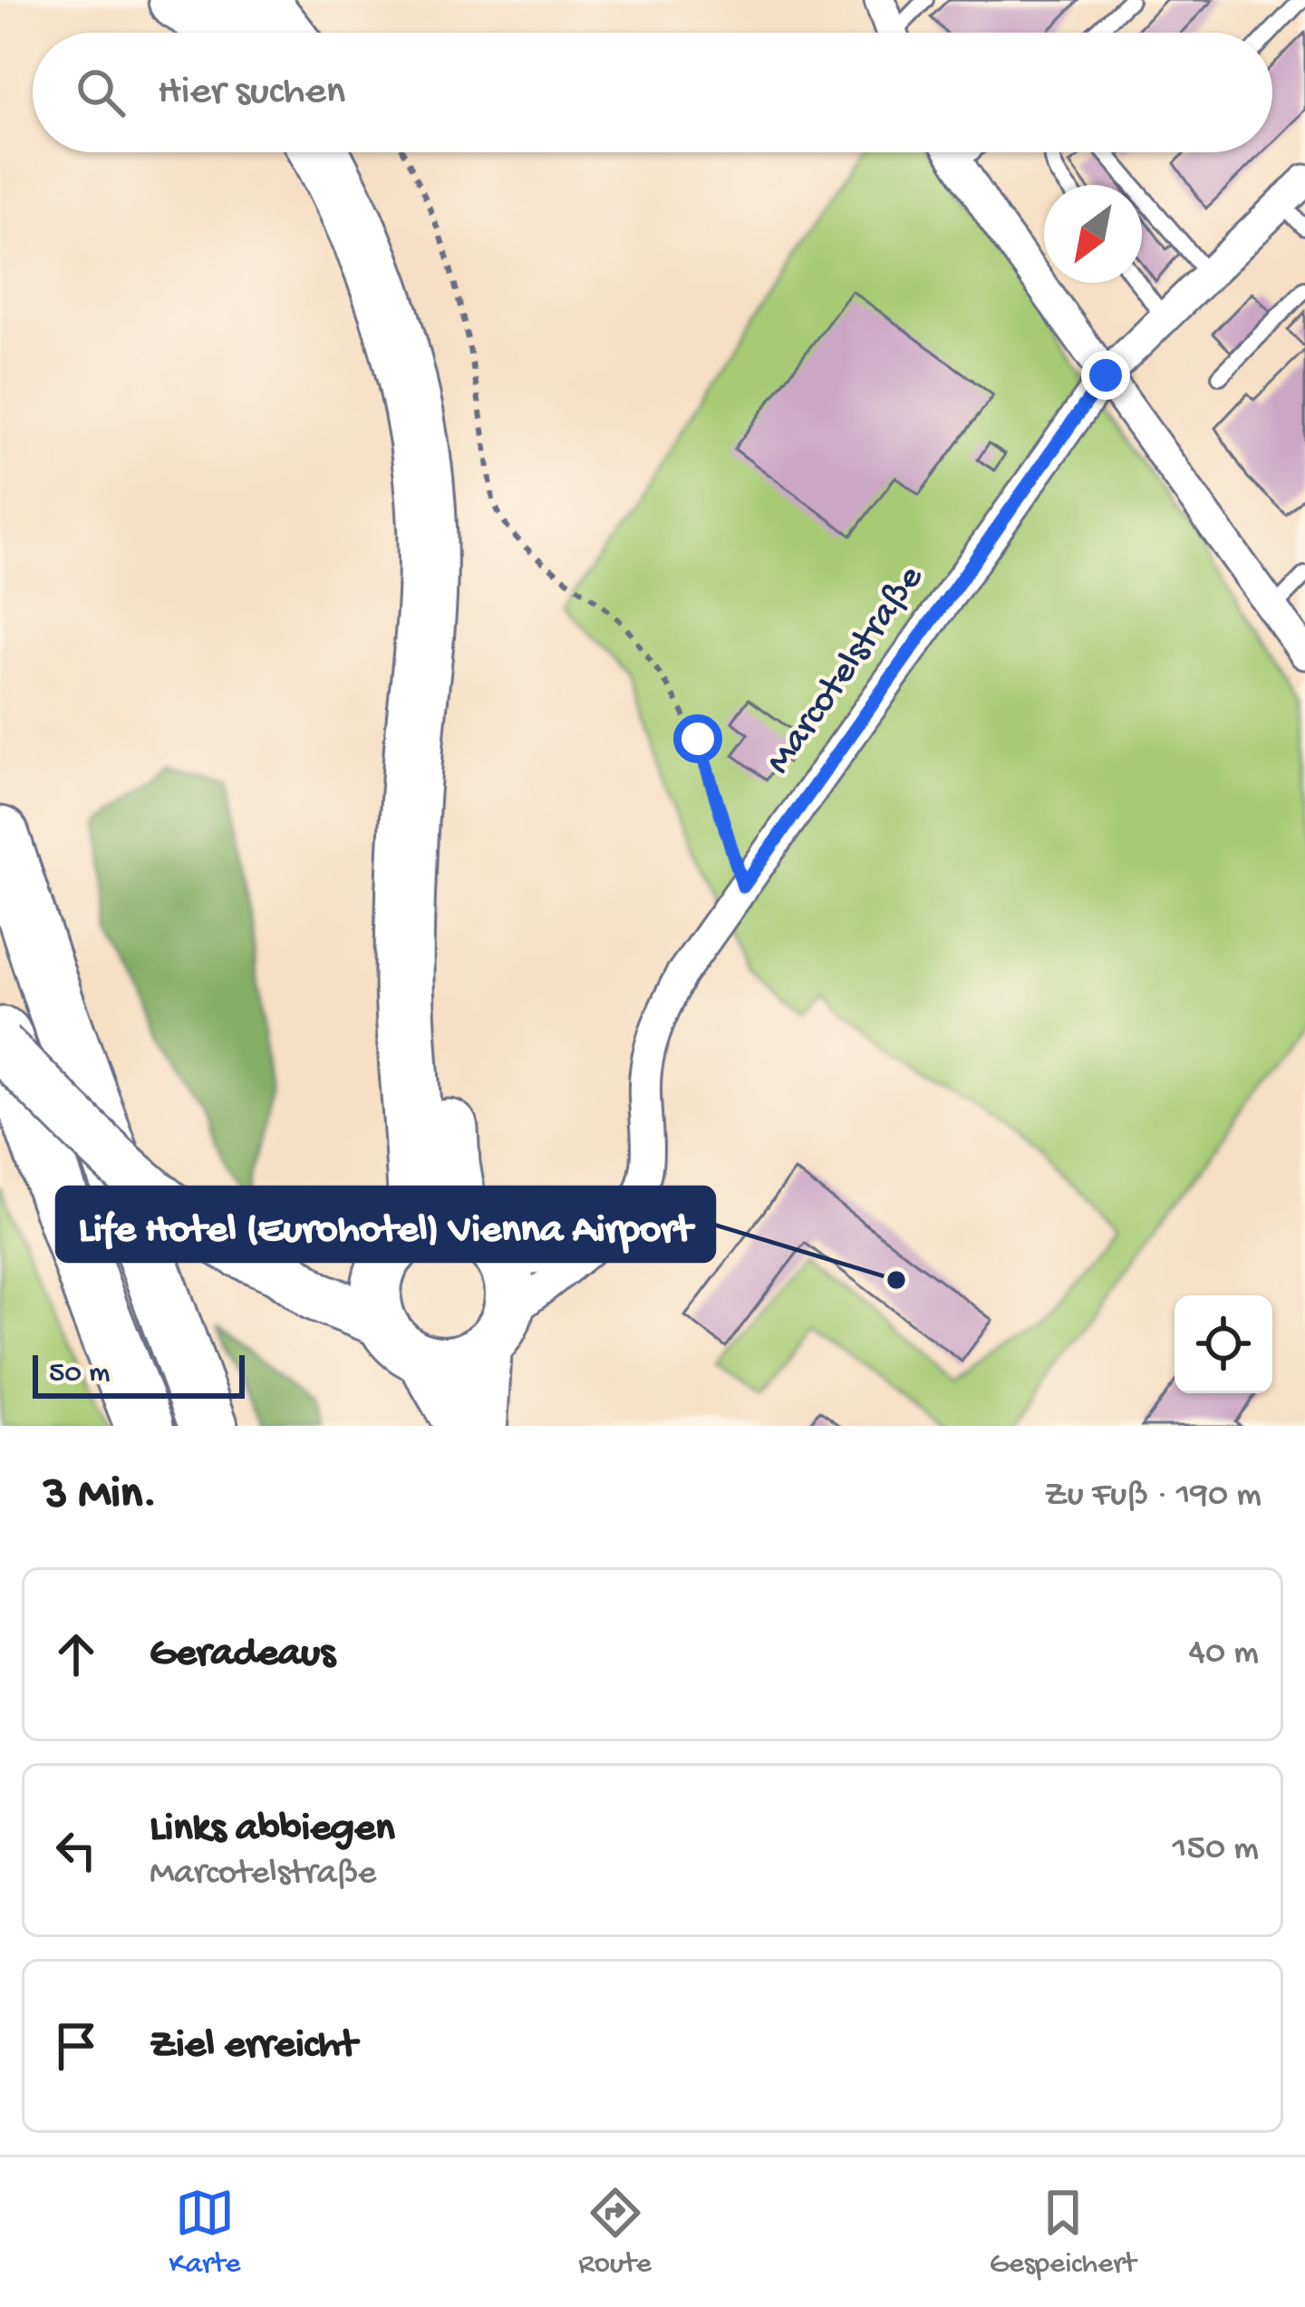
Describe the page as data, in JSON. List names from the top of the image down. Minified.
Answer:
{"streets":{"street":["Marcotelstraße"]},"places":["Life Hotel (Eurohotel) Vienna Airport"],"scale_bar":"50 m","north":"bottom left","page":{"search":"Hier suchen","scale":"50 m","heading":["3 Min.","Zu Fuß · 190 m"],"list":[["Geradeaus","40 m"],["Links abbiegen","Marcotelstraße","150 m"],"Ziel erreicht"],"nav":["Karte","Route","Gespeichert"]}}
